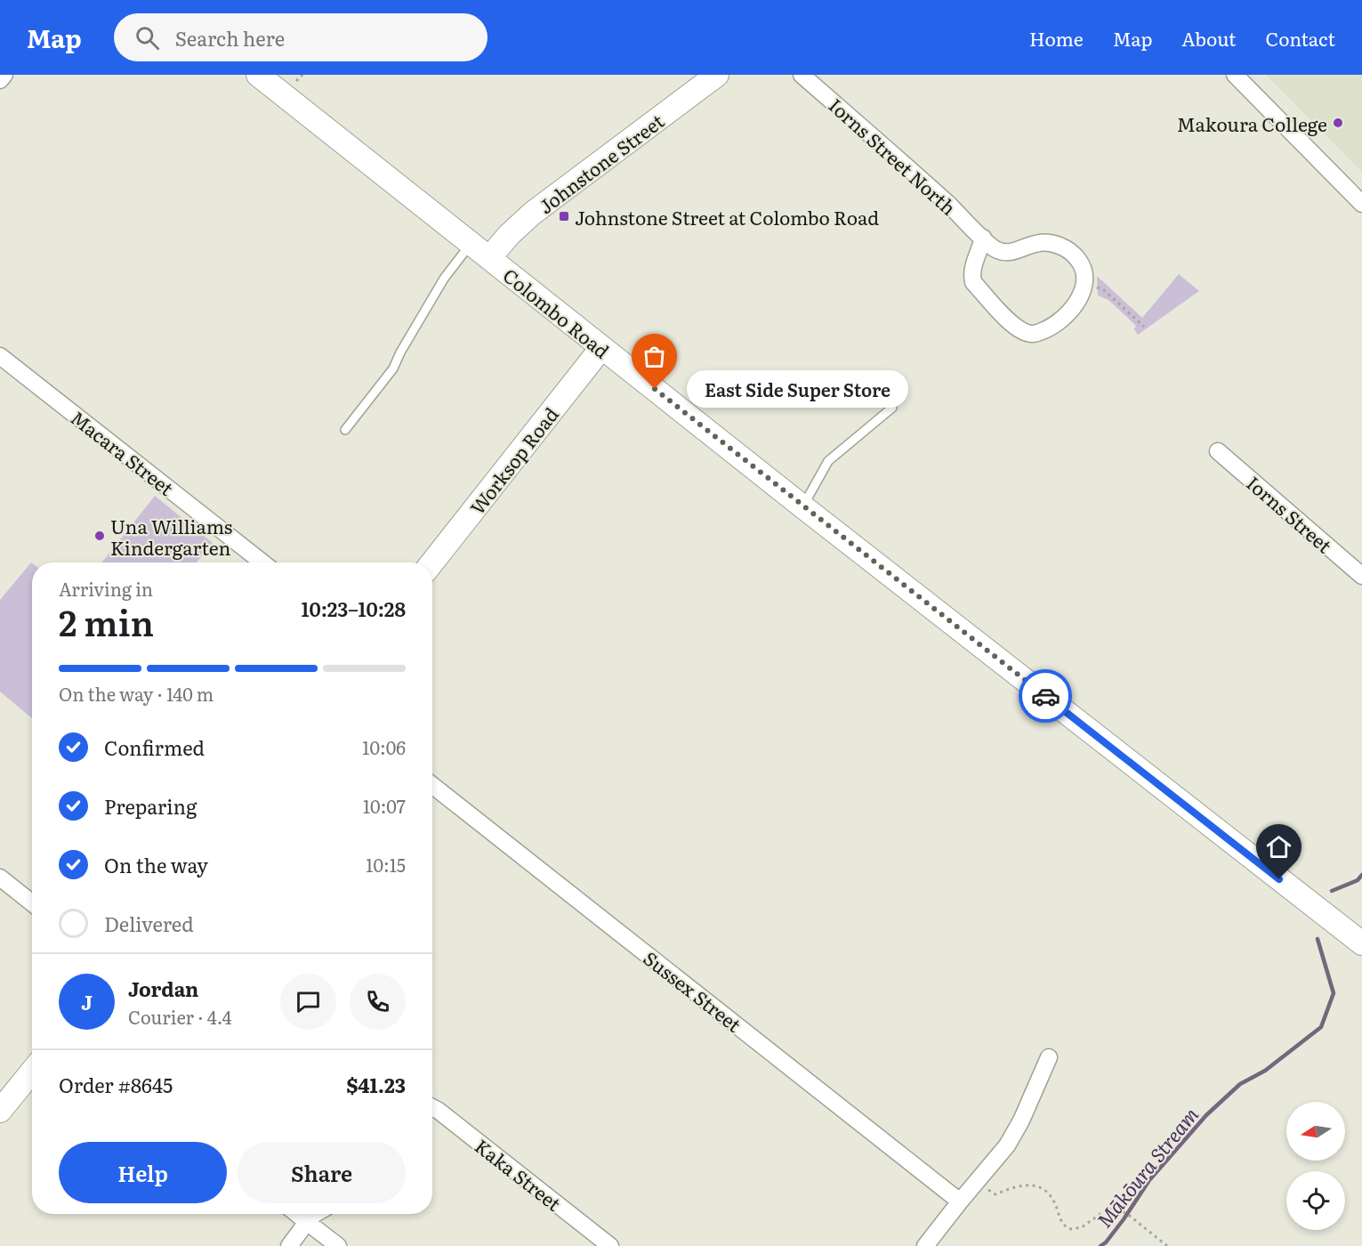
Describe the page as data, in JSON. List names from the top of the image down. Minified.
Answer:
{"streets":{"street":["Iorns Street North","Johnstone Street","Colombo Road","Macara Street","Worksop Road","Iorns Street","Sussex Street","Kaka Street"]},"crossings":[["Johnstone Street","Colombo Road"],["Colombo Road","Worksop Road"]],"water":["Mākōura Stream"],"places":{"other":["Makoura College","East Side Super Store","Una Williams Kindergarten"],"transit":["Johnstone Street at Colombo Road"]},"north":"left","page":{"header":"Map","search":"Search here","nav":["Home","Map","About","Contact"],"bubble":"East Side Super Store","heading":["2 min","Arriving in","10:23–10:28"],"panel":["Jordan","Courier · 4.4","Order #8645","$41.23"],"bar":"On the way · 140 m","list":[["Confirmed","10:06"],["Preparing","10:07"],["On the way","10:15"],"Delivered"],"round":"J","buttons":["Help","Share"]}}
